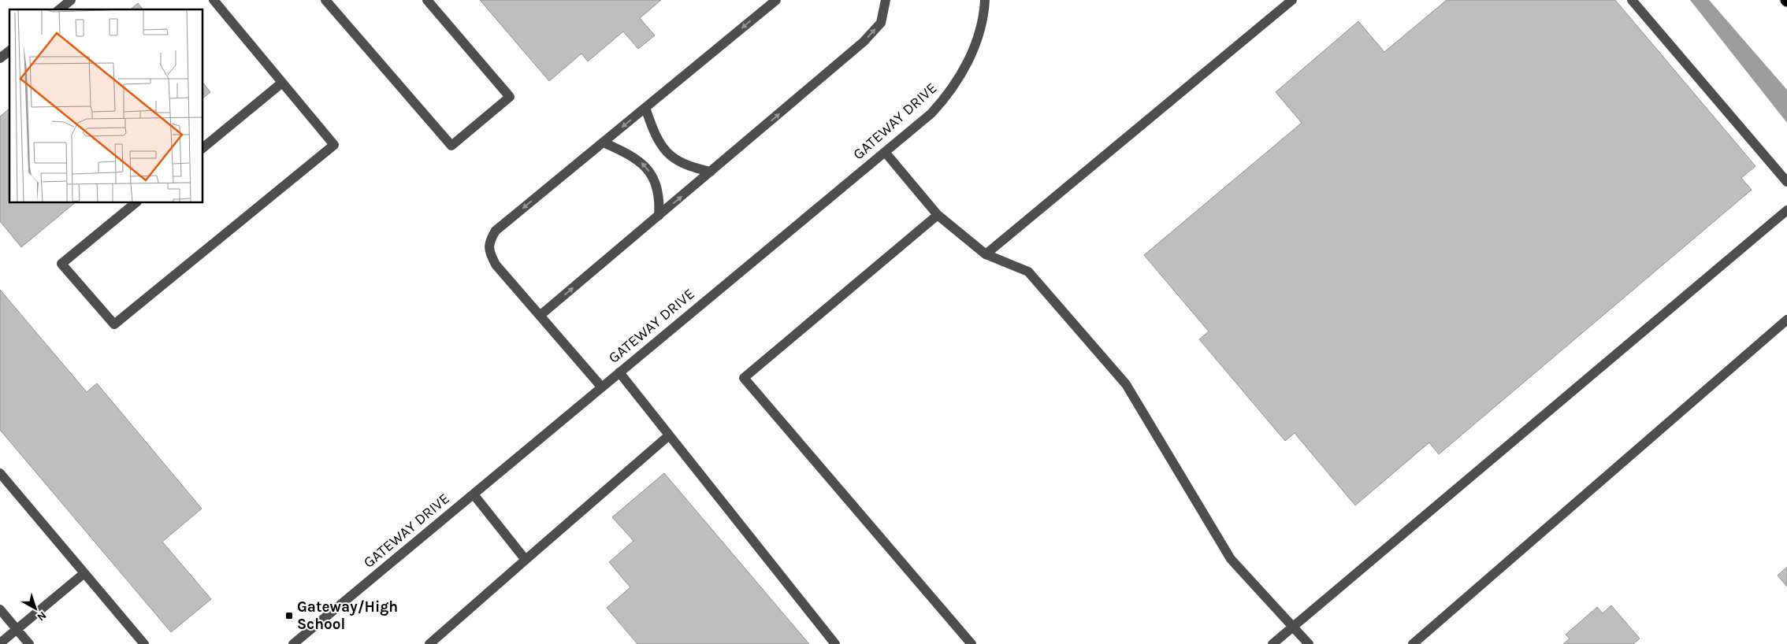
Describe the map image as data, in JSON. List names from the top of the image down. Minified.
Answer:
{"streets":{"street":["GATEWAY DRIVE"]},"places":{"transit":["Gateway/High School"]},"north":"bottom right"}
